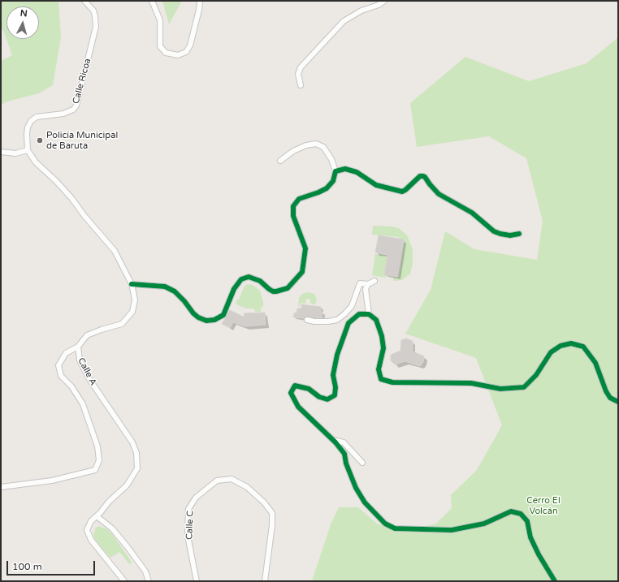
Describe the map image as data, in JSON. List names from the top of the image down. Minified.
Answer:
{"streets":{"street":["Calle Ricoa","Calle A","Calle C"]},"crossings":[["Calle Ricoa","Calle A"]],"parks":["Cerro El Volcán"],"places":["Policía Municipal de Baruta"],"scale_bar":"100 m","north":"top"}
